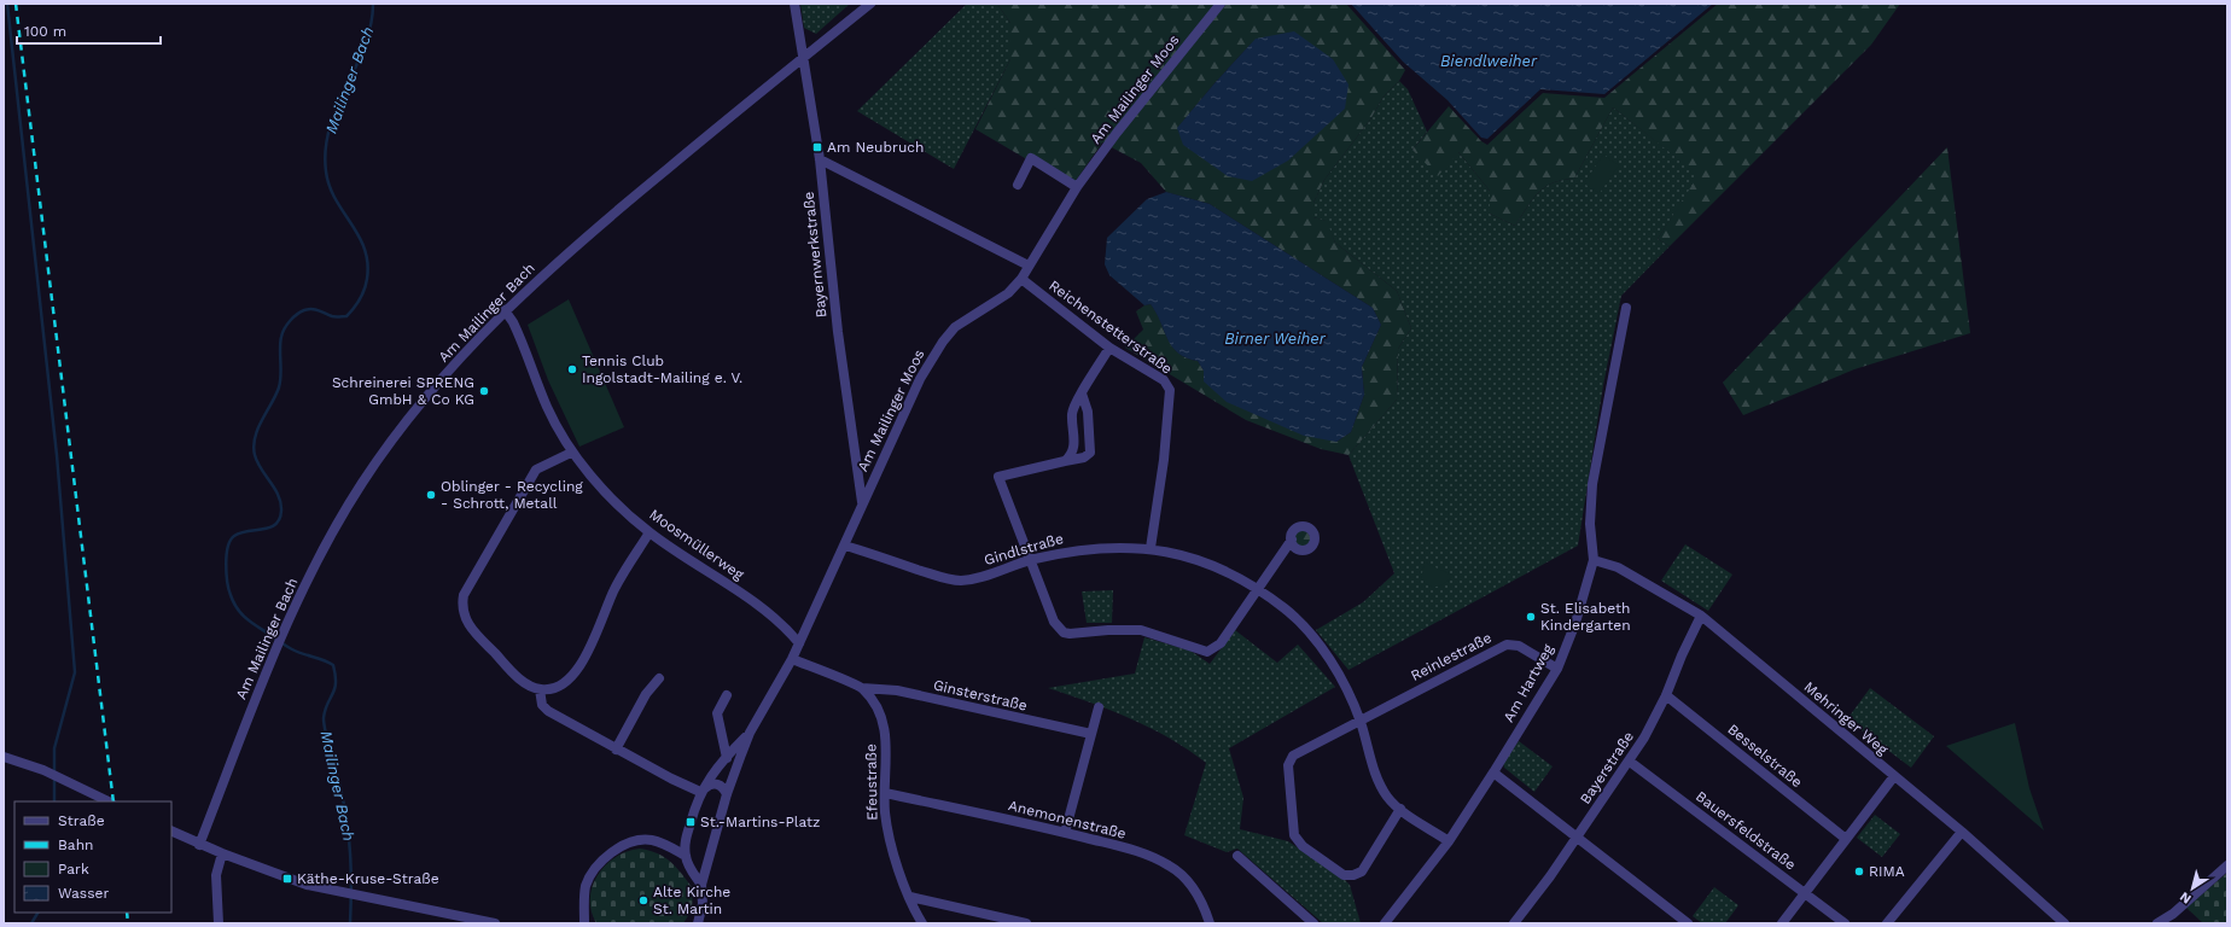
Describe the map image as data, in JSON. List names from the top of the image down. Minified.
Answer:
{"streets":{"street":["Am Mailinger Moos","Bayernwerkstraße","Am Mailinger Bach","Reichenstetterstraße","Moosmüllerweg","Gindlstraße","Reinlestraße","Am Hartweg","Ginsterstraße","Mehringer Weg","Besselstraße","Bayerstraße","Efeustraße","Anemonenstraße","Bauersfeldstraße"]},"crossings":[["Am Mailinger Moos","Bayernwerkstraße"],["Am Mailinger Moos","Reichenstetterstraße"],["Am Mailinger Moos","Moosmüllerweg"],["Am Mailinger Moos","Gindlstraße"],["Am Mailinger Moos","Efeustraße"],["Bayernwerkstraße","Am Mailinger Bach"],["Am Mailinger Bach","Moosmüllerweg"],["Reichenstetterstraße","Gindlstraße"],["Gindlstraße","Reinlestraße"],["Gindlstraße","Am Hartweg"],["Reinlestraße","Am Hartweg"],["Am Hartweg","Mehringer Weg"],["Ginsterstraße","Efeustraße"],["Mehringer Weg","Bayerstraße"],["Besselstraße","Bayerstraße"],["Bayerstraße","Bauersfeldstraße"],["Efeustraße","Anemonenstraße"]],"water":["Biendlweiher","Mailinger Bach","Birner Weiher"],"places":{"transit":["Am Neubruch","St.-Martins-Platz","Käthe-Kruse-Straße"],"other":["Tennis Club Ingolstadt-Mailing e. V.","Schreinerei SPRENG GmbH & Co KG","Oblinger - Recycling - Schrott, Metall","St. Elisabeth Kindergarten","RIMA","Alte Kirche St. Martin"]},"legend":["Straße","Bahn","Park","Wasser"],"scale_bar":"100 m","north":"bottom left"}
